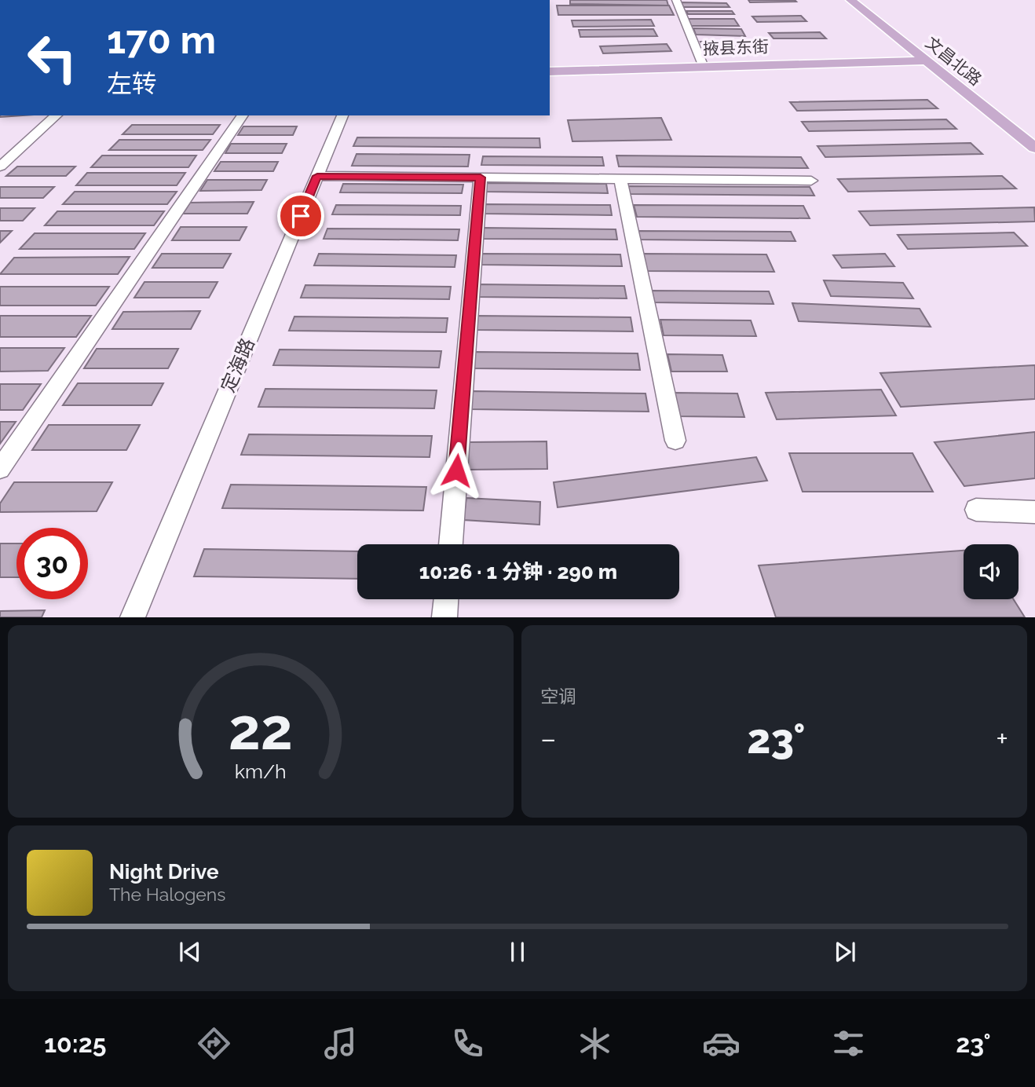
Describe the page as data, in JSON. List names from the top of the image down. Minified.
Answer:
{"streets":{"main road":["掖县东街","文昌北路"],"street":["定海路"]},"crossings":[["掖县东街","文昌北路"]],"page":{"turn":["170 m","左转"],"limit":"30","trip":"10:26 · 1 分钟 · 290 m","tile":"空调","heat":["−","23°","+"],"song":["Night Drive","The Halogens"],"tabs":["10:25","23°"],"gauge":["22","km/h"]}}
